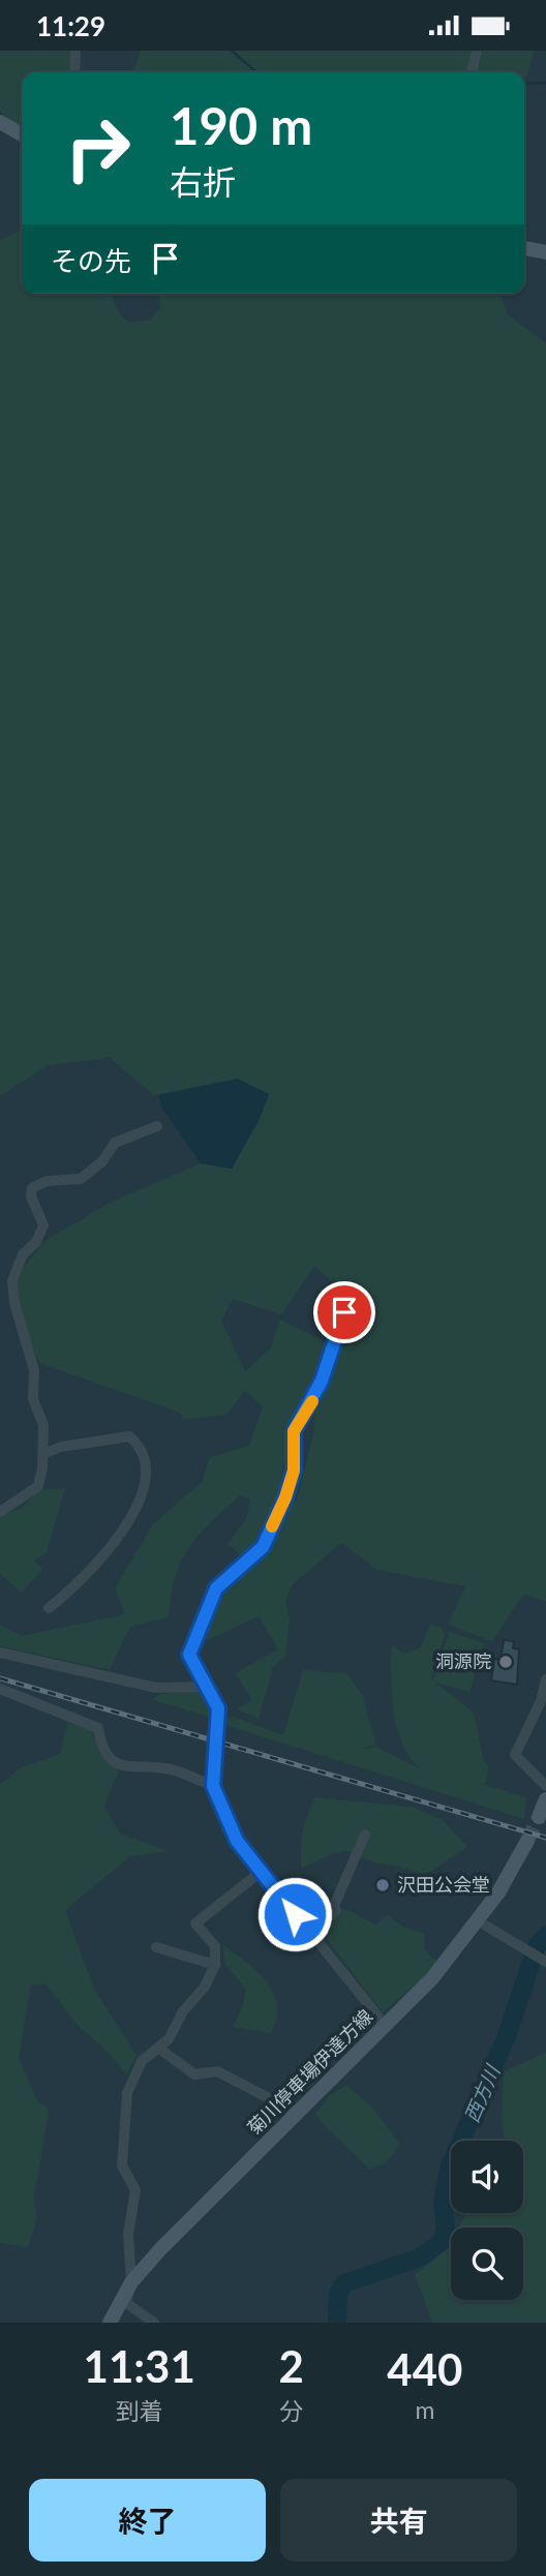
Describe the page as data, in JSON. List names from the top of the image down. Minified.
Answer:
{"streets":{"main road":["菊川停車場伊達方線"]},"water":["西方川"],"places":["洞源院","沢田公会堂"],"page":{"status":"11:29","turn":["190 m","右折"],"then":"その先","eta":["11:31","到着","2","分","440","m"],"buttons":["終了","共有"]}}
